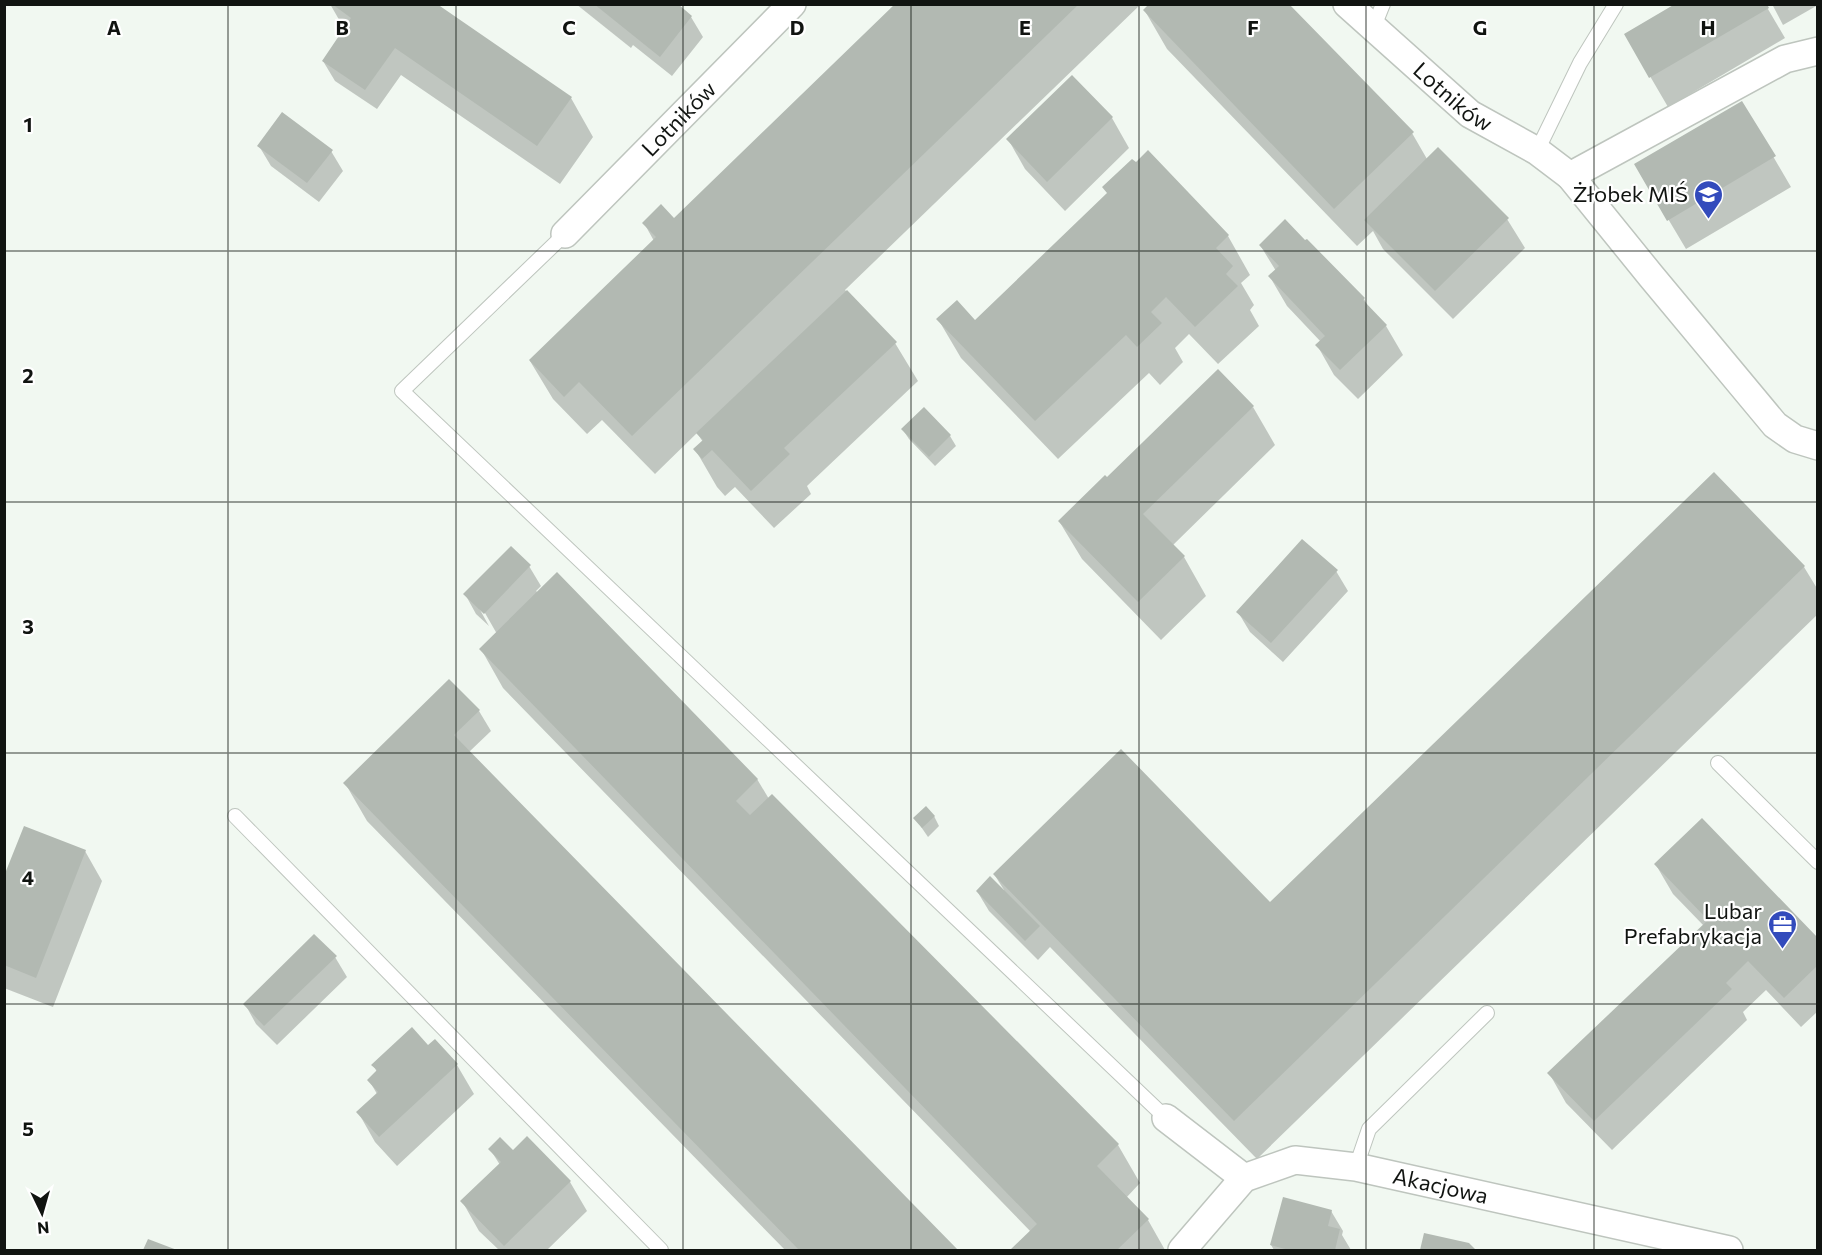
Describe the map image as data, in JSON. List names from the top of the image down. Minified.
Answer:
{"streets":{"street":["Lotników","Akacjowa"]},"places":{"school or university":["Żłobek MIŚ"],"office":["Lubar Prefabrykacja"]},"north":"bottom","grid":{"columns":["A","B","C","D","E","F","G","H"],"rows":["1","2","3","4","5"]}}
